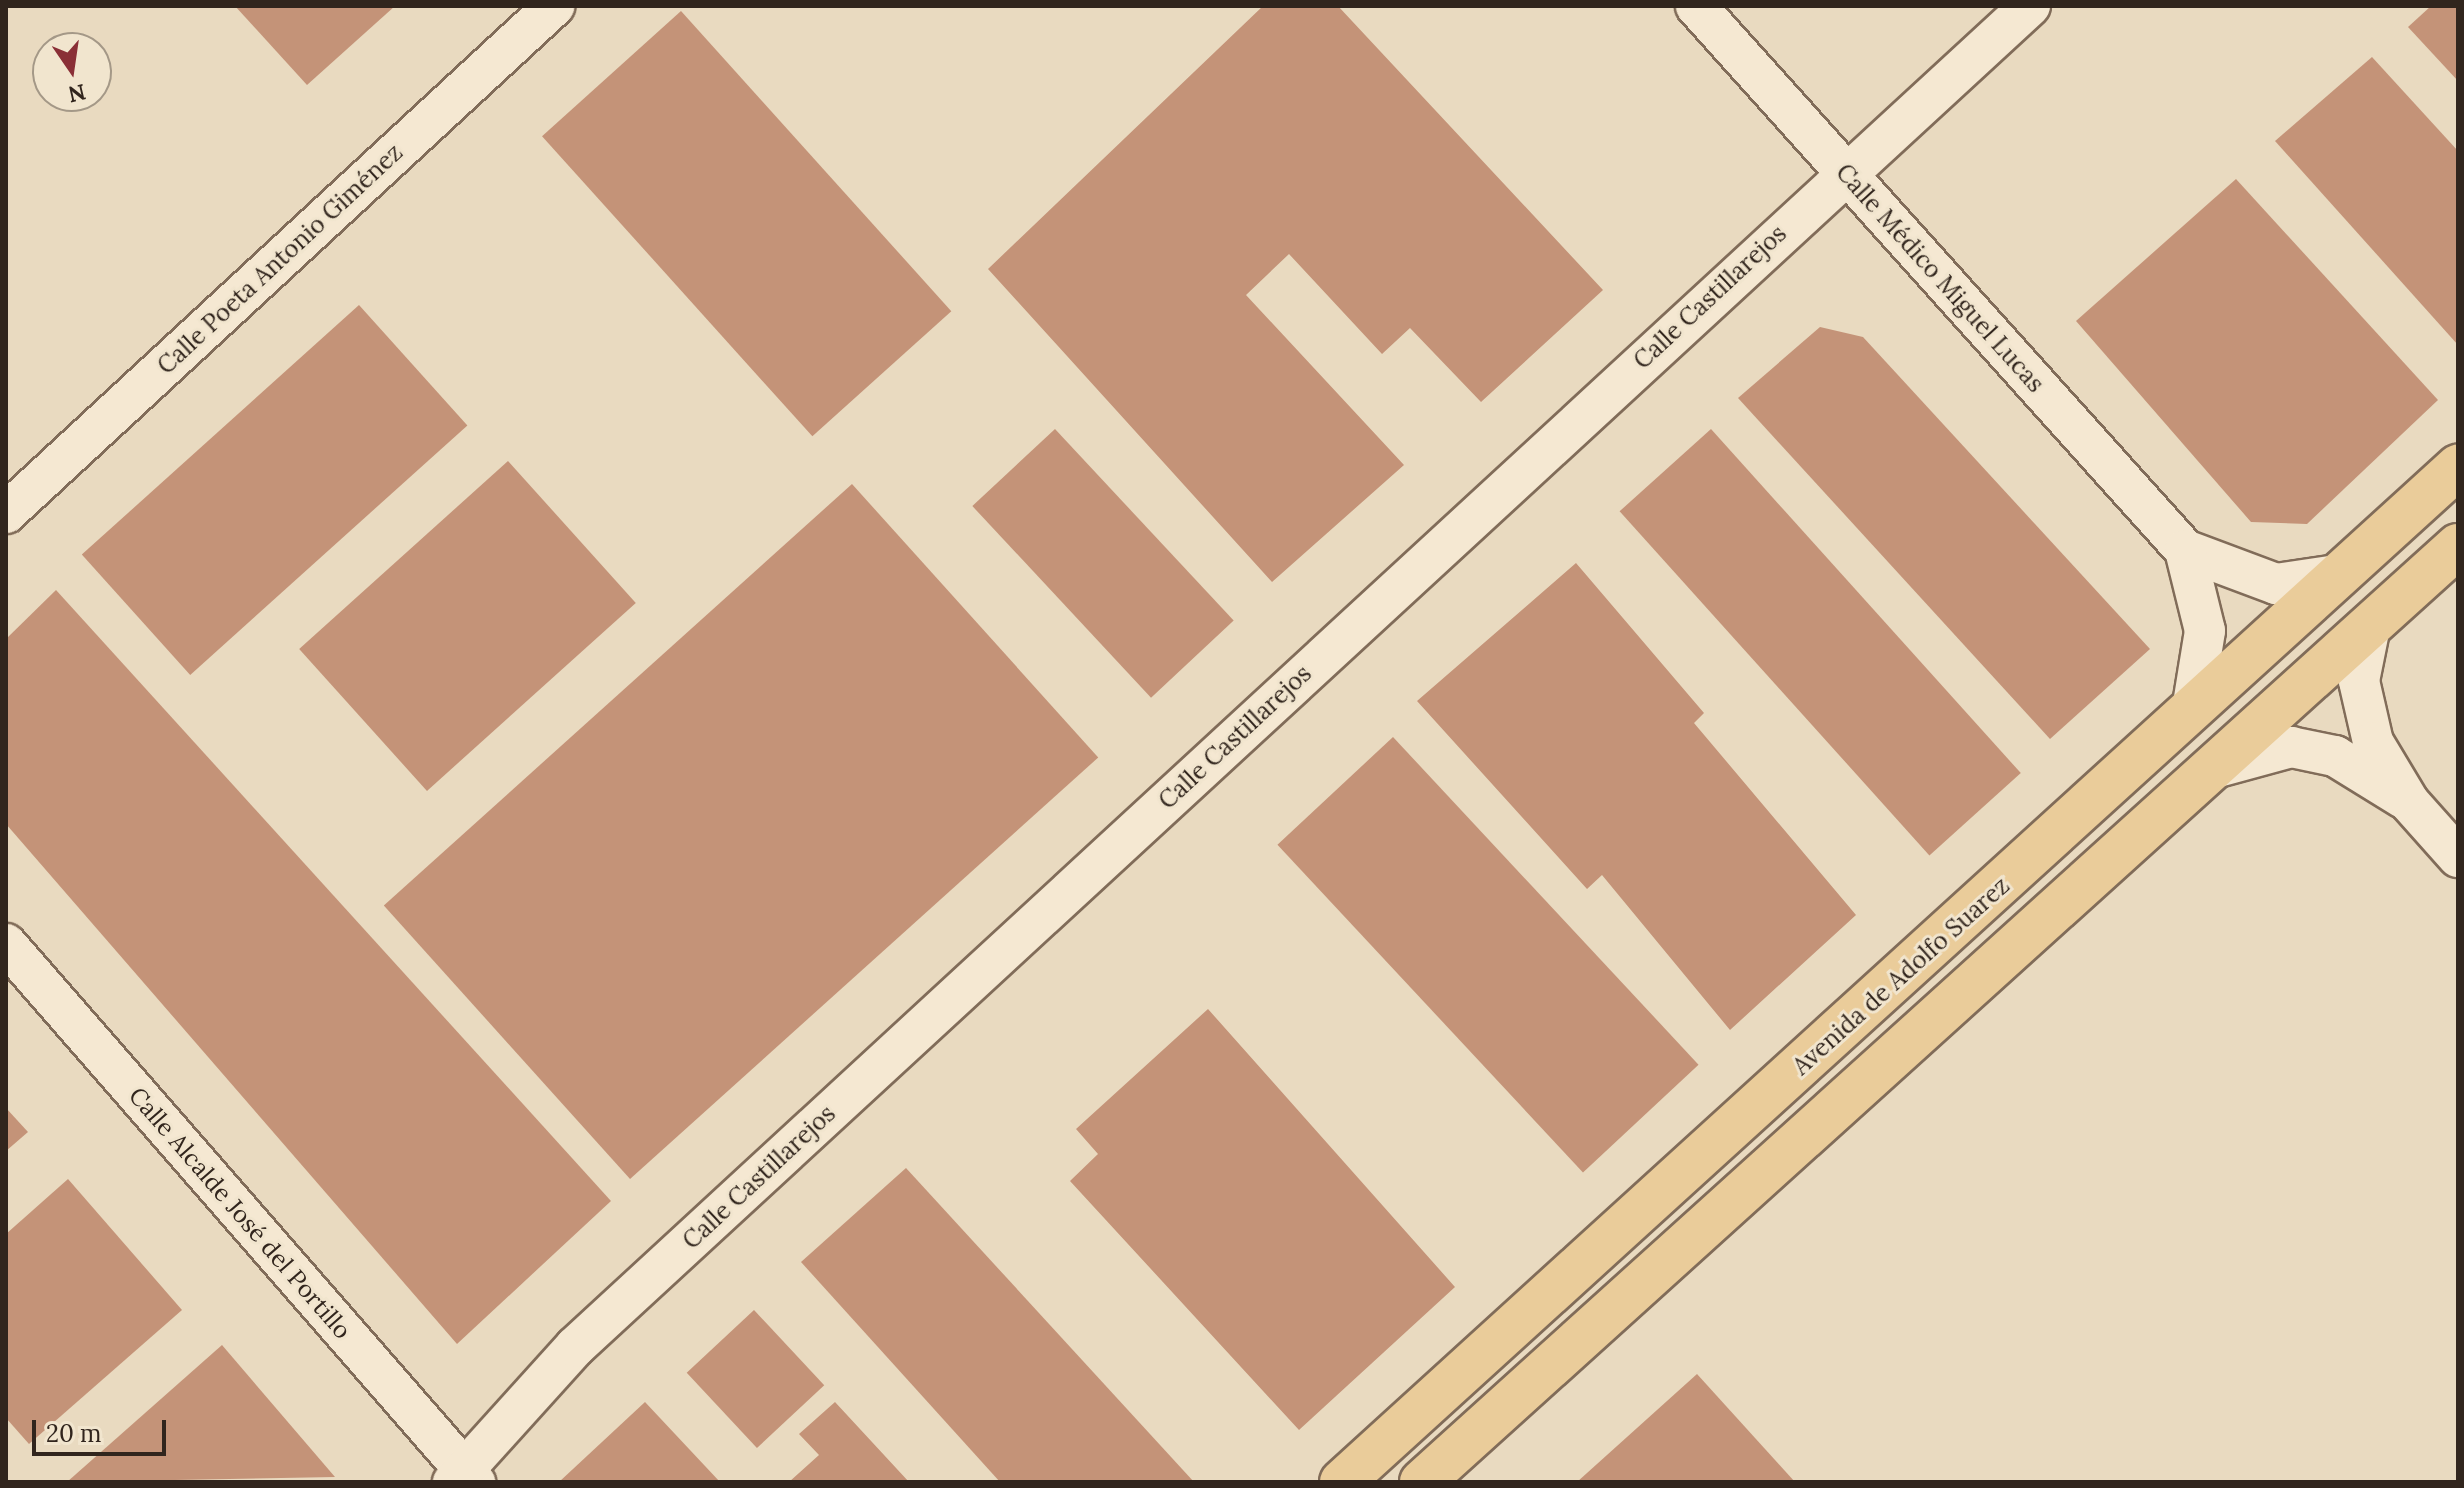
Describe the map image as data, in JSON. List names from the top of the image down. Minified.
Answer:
{"streets":{"main road":["Avenida de Adolfo Suarez"],"street":["Calle Poeta Antonio Giménez","Calle Médico Miguel Lucas","Calle Castillarejos","Calle Alcalde José del Portillo"]},"crossings":[["Calle Médico Miguel Lucas","Calle Castillarejos"],["Calle Castillarejos","Calle Alcalde José del Portillo"]],"scale_bar":"20 m","north":"bottom"}
